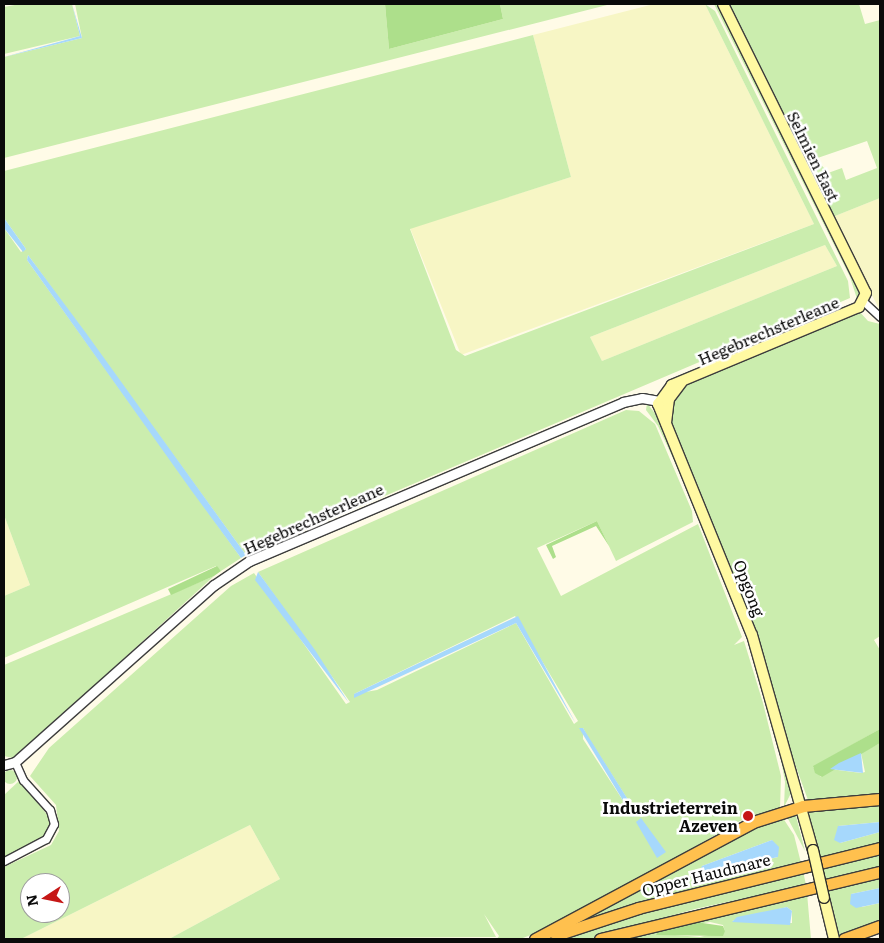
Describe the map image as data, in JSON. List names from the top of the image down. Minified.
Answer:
{"streets":{"highway":["Opper Haudmare"],"main road":["Selmien East","Hegebrechsterleane","Opgong"]},"crossings":[["Selmien East","Hegebrechsterleane"],["Hegebrechsterleane","Opgong"]],"places":["Industrieterrein Azeven"],"north":"left"}
